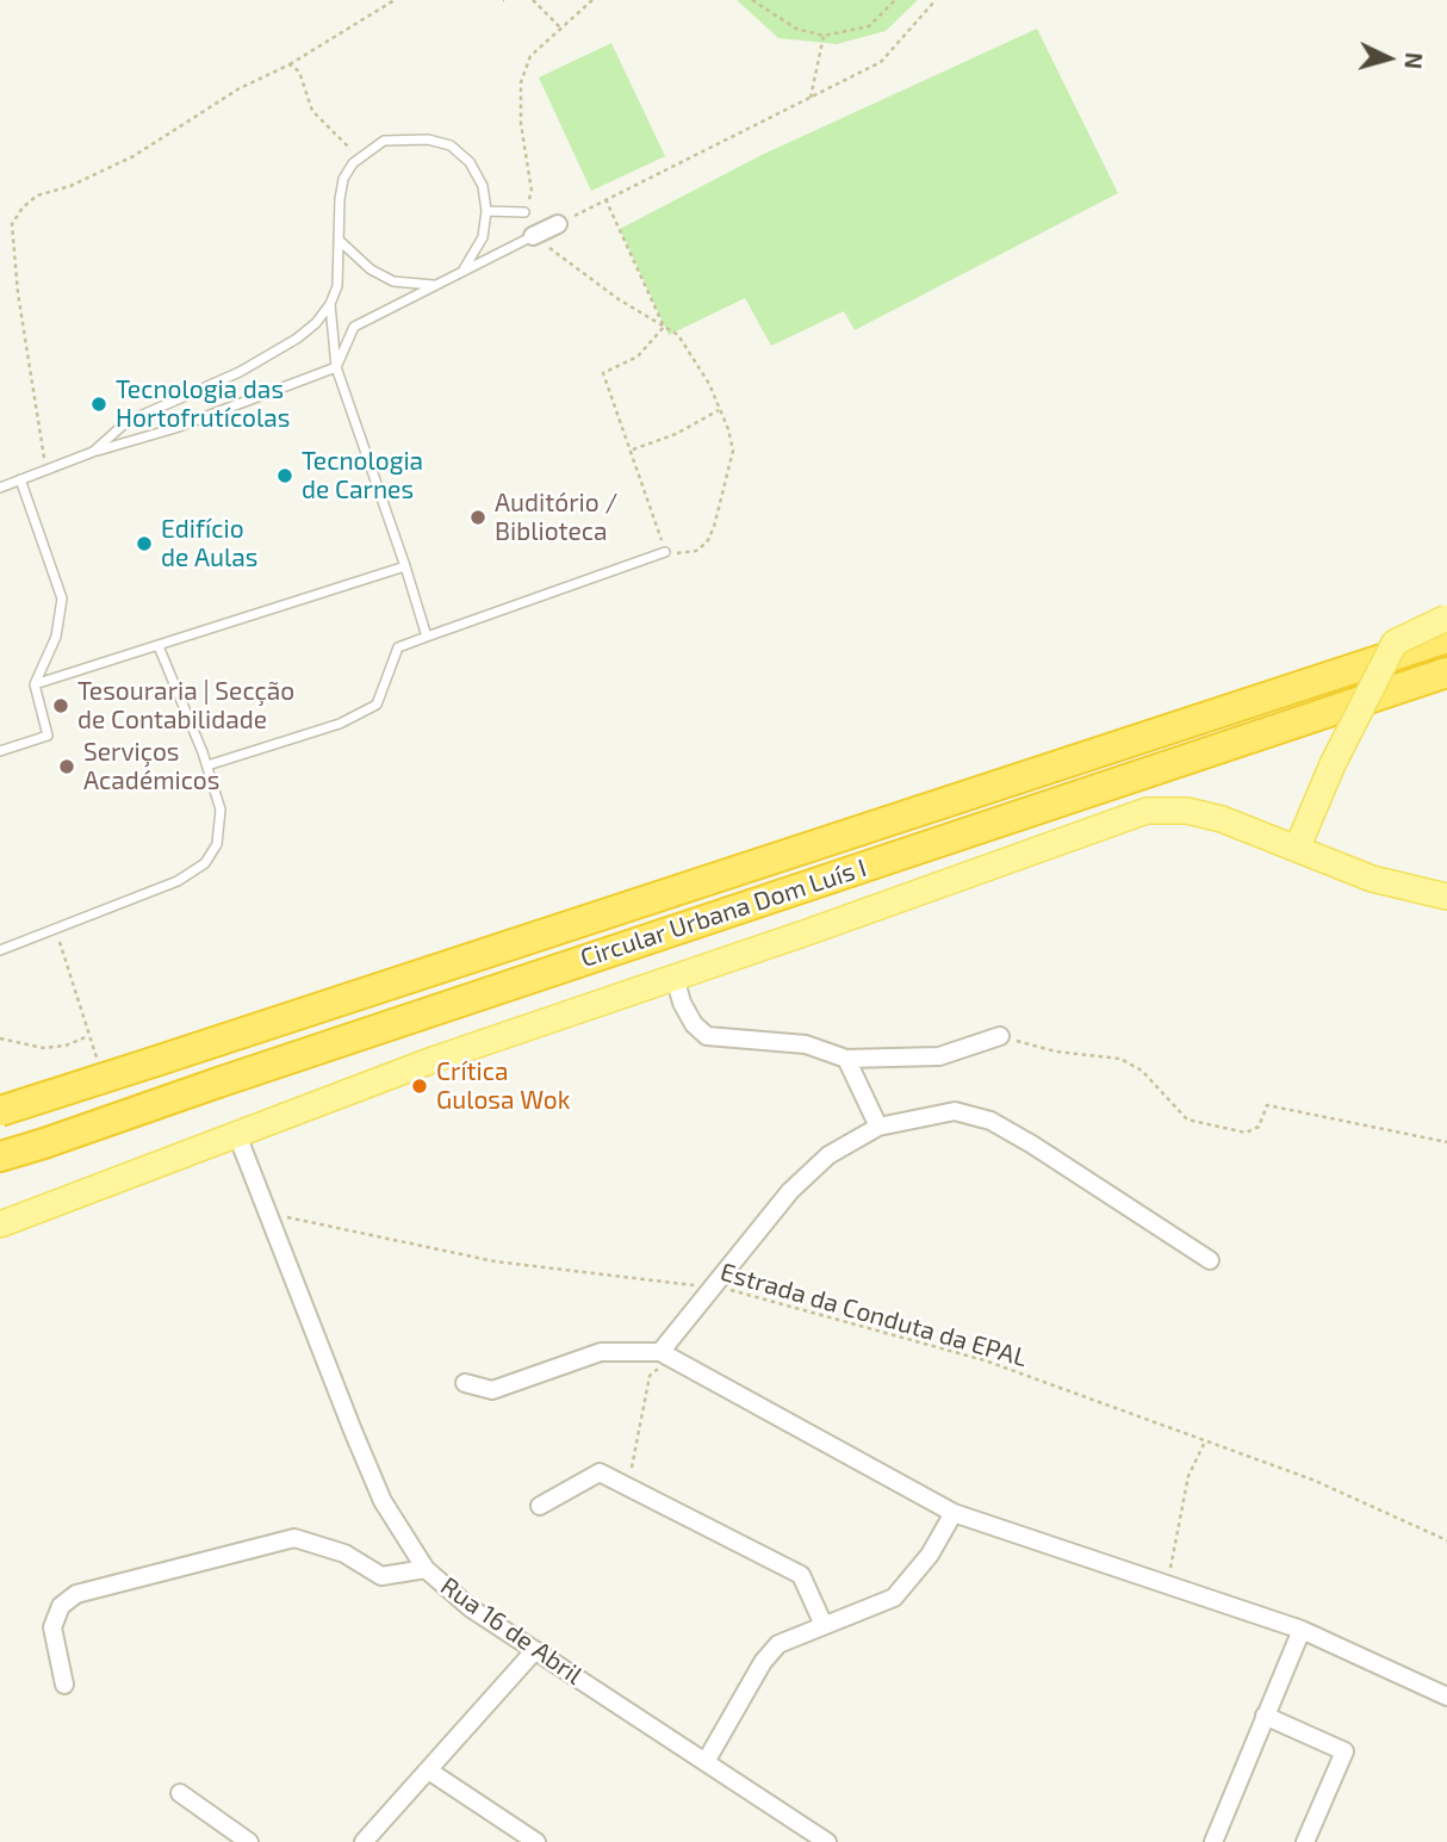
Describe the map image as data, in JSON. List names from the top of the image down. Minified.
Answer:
{"streets":{"highway":["Circular Urbana Dom Luís I"],"street":["Rua 16 de Abril"],"path":["Estrada da Conduta da EPAL"]},"crossings":[["Estrada da Conduta da EPAL","Rua 16 de Abril"]],"places":["Tecnologia das Hortofrutícolas","Tecnologia de Carnes","Auditório / Biblioteca","Edifício de Aulas","Tesouraria | Secção de Contabilidade","Serviços Académicos","Crítica Gulosa Wok"],"north":"right"}
